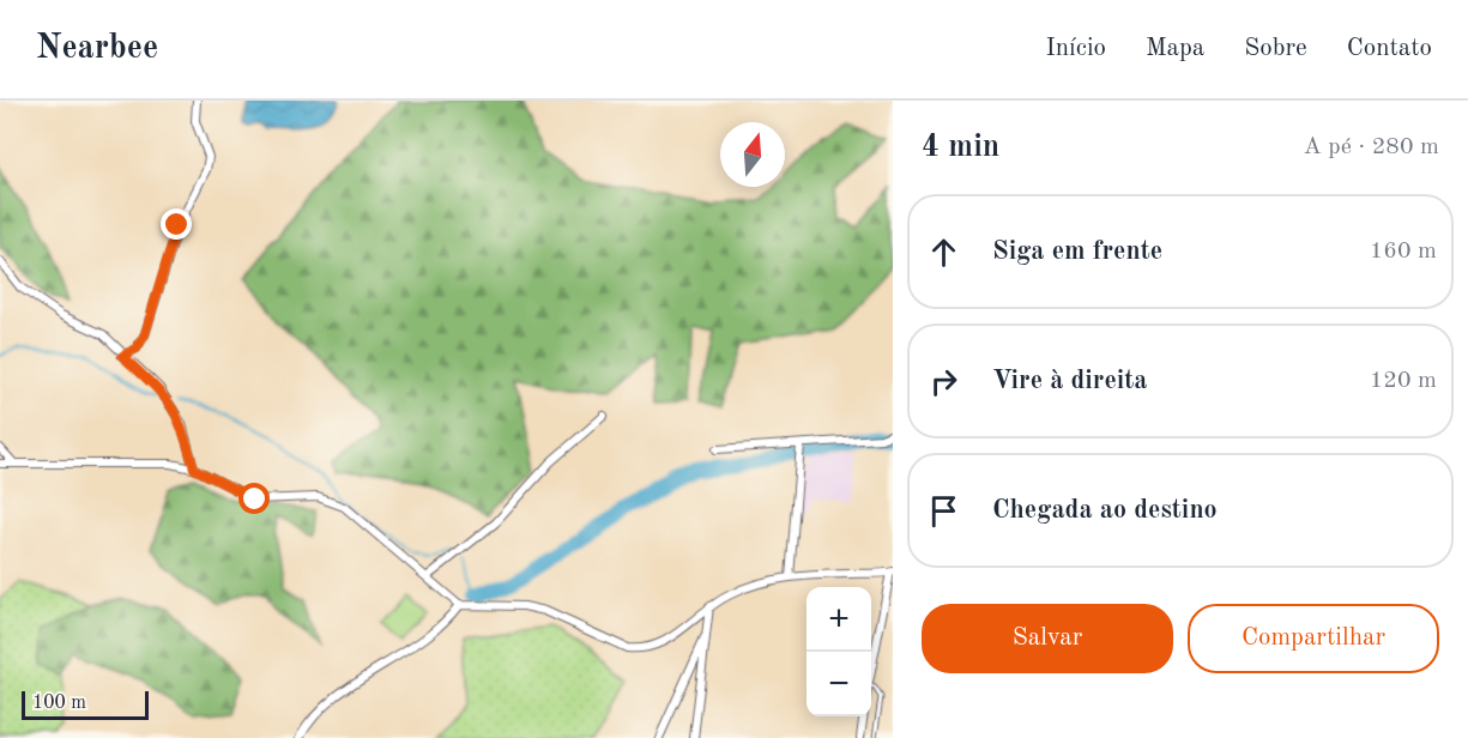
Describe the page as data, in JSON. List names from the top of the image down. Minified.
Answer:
{"scale_bar":"100 m","north":"top","page":{"header":"Nearbee","nav":["Início","Mapa","Sobre","Contato"],"heading":["4 min","A pé · 280 m"],"list":[["Siga em frente","160 m"],["Vire à direita","120 m"],"Chegada ao destino"],"buttons":["Salvar","Compartilhar"],"map_buttons":["+","−"],"scale":"100 m"}}
